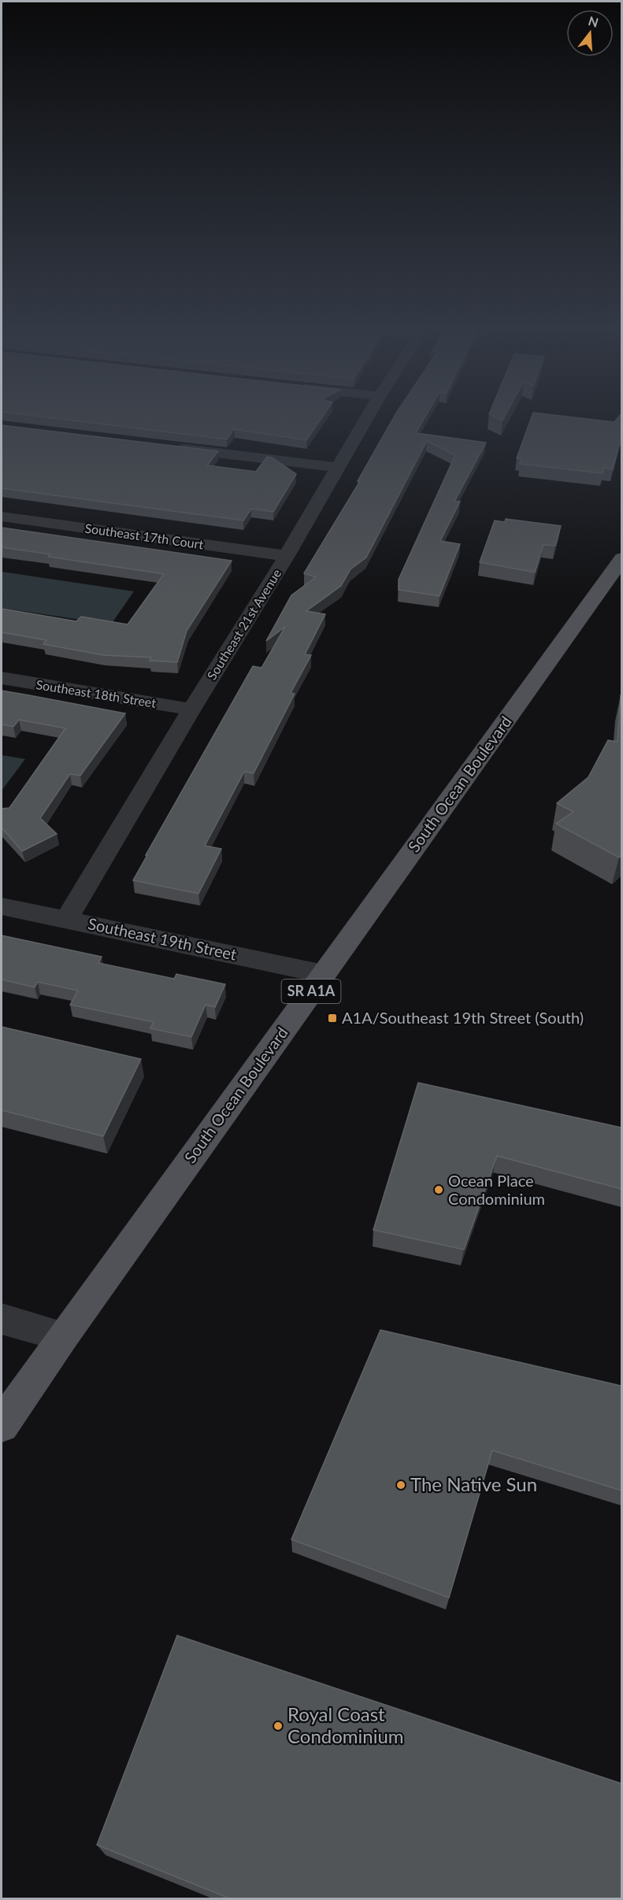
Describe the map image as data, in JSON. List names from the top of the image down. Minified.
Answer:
{"streets":{"main road":["South Ocean Boulevard","SR A1A"],"street":["Southeast 17th Court","Southeast 21st Avenue","Southeast 18th Street","Southeast 19th Street"]},"crossings":[["Southeast 17th Court","Southeast 21st Avenue"],["Southeast 21st Avenue","Southeast 18th Street"],["Southeast 21st Avenue","Southeast 19th Street"],["South Ocean Boulevard","Southeast 19th Street"]],"places":{"transit":["A1A/Southeast 19th Street (South)"],"other":["Ocean Place Condominium","The Native Sun","Royal Coast Condominium"]},"north":"top"}
